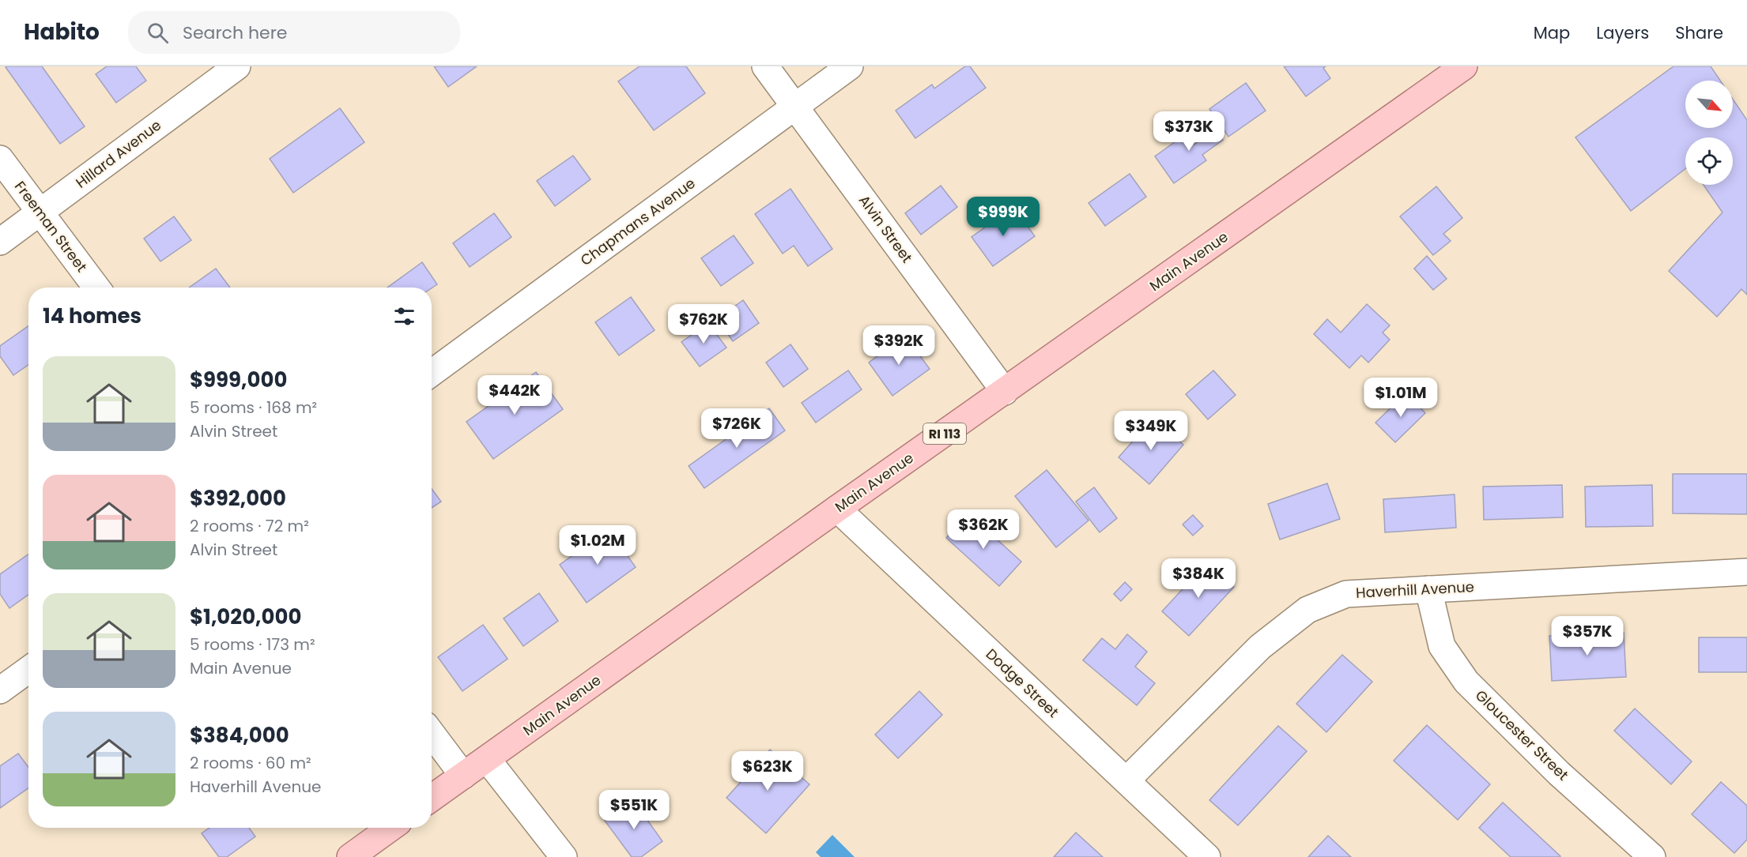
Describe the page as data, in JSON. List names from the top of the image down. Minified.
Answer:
{"streets":{"main road":["Main Avenue","RI 113"],"street":["Hillard Avenue","Chapmans Avenue","Freeman Street","Alvin Street","Haverhill Avenue","Dodge Street","Gloucester Street"]},"crossings":[["Hillard Avenue","Freeman Street"],["Chapmans Avenue","Alvin Street"],["Alvin Street","Main Avenue"],["Main Avenue","Dodge Street"],["Haverhill Avenue","Dodge Street"],["Haverhill Avenue","Gloucester Street"]],"north":"bottom right","page":{"header":"Habito","search":"Search here","nav":["Map","Layers","Share"],"price":["$373K","$999K","$762K","$392K","$442K","$1.01M","$726K","$349K","$362K","$1.02M","$384K","$357K","$623K","$551K"],"heading":"14 homes","list":[{"name":"$999,000","note":"5 rooms · 168 m² · Alvin Street"},{"name":"$392,000","note":"2 rooms · 72 m² · Alvin Street"},{"name":"$1,020,000","note":"5 rooms · 173 m² · Main Avenue"},{"name":"$384,000","note":"2 rooms · 60 m² · Haverhill Avenue"}]}}
